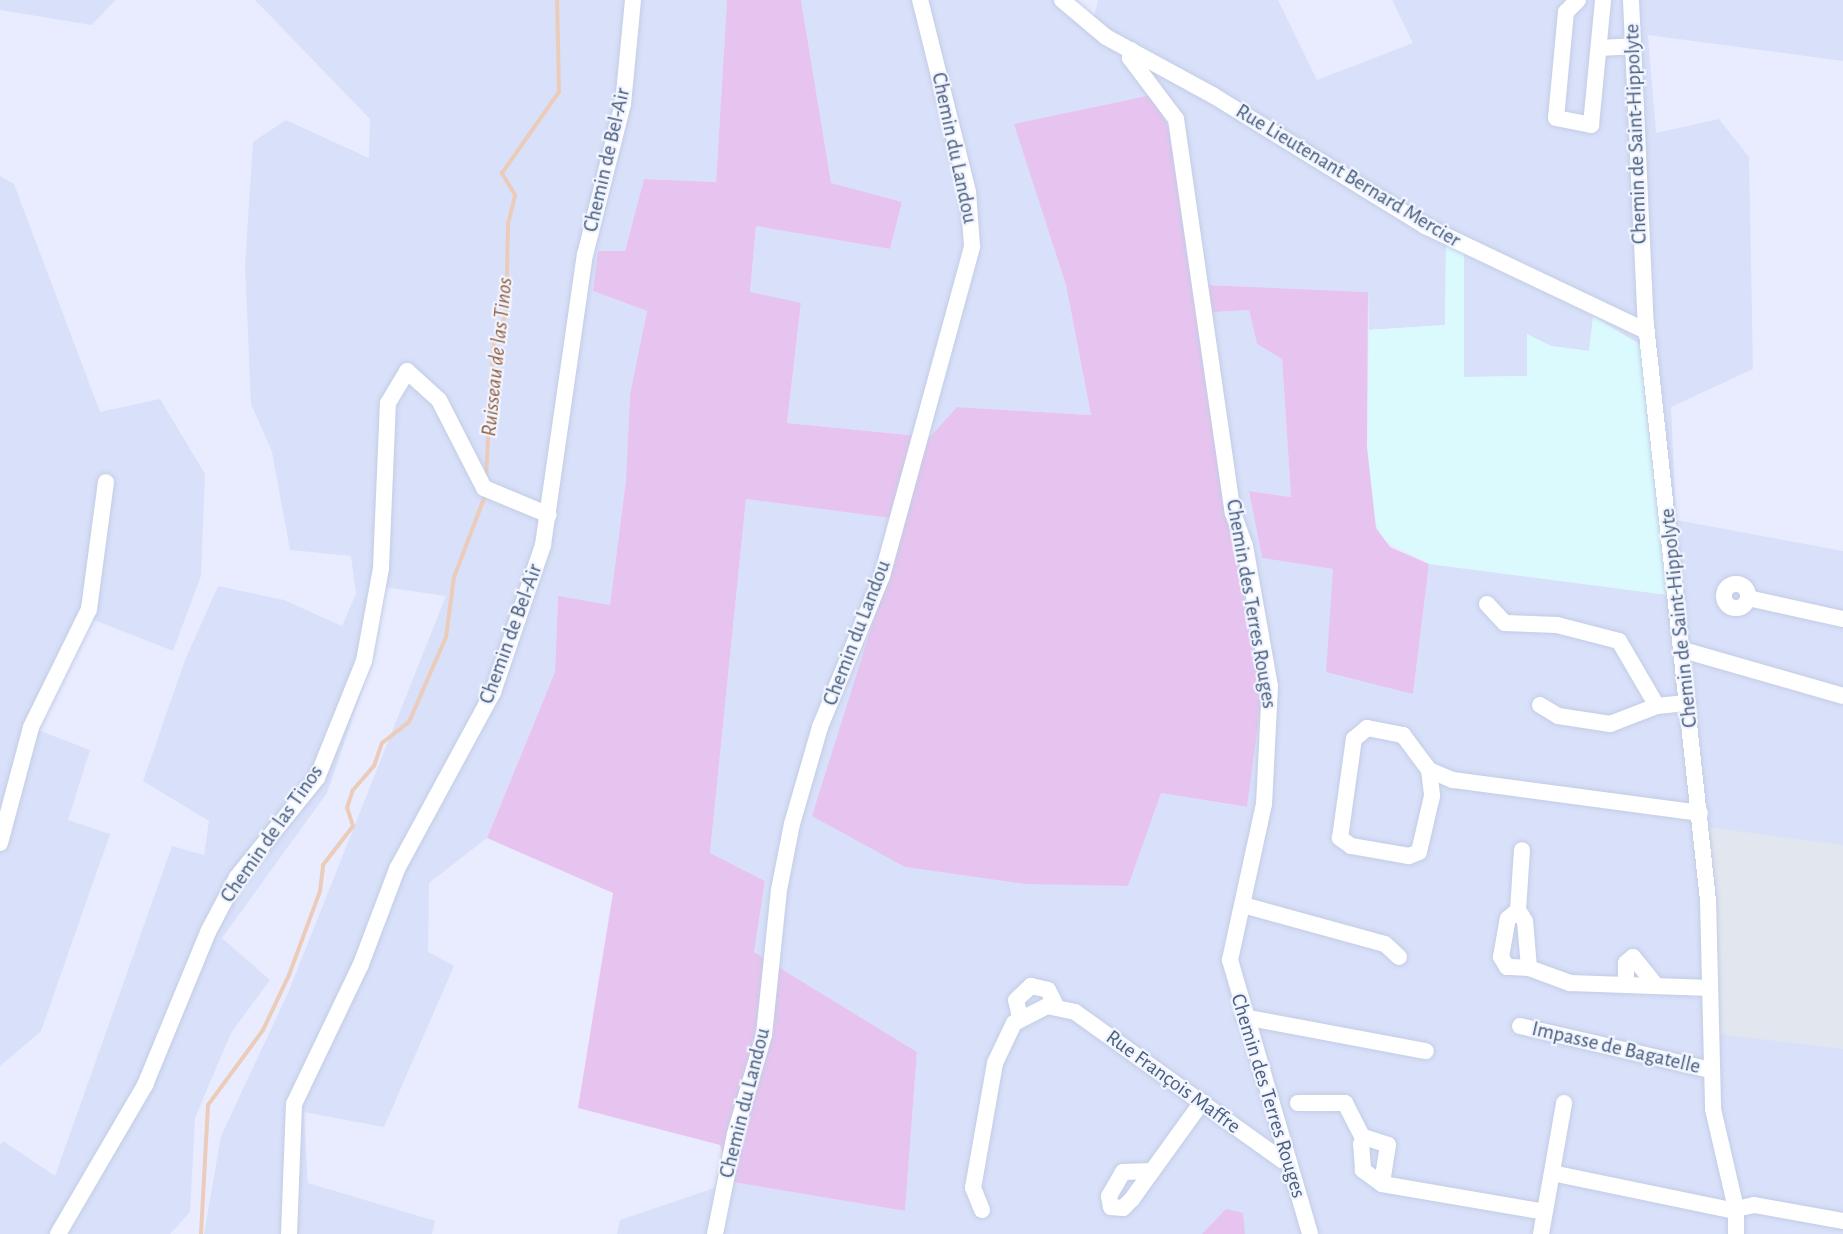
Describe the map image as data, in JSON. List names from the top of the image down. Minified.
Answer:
{"streets":{"street":["Chemin de Saint-Hippolyte","Chemin du Landou","Chemin de Bel-Air","Rue Lieutenant Bernard Mercier","Chemin des Terres Rouges","Chemin de las Tinos","Impasse de Bagatelle","Rue François Maffre"]},"crossings":[["Chemin de Saint-Hippolyte","Rue Lieutenant Bernard Mercier"],["Chemin de Saint-Hippolyte","Impasse de Bagatelle"],["Chemin de Bel-Air","Chemin de las Tinos"],["Rue Lieutenant Bernard Mercier","Chemin des Terres Rouges"],["Chemin des Terres Rouges","Rue François Maffre"]],"water":["Ruisseau de las Tinos"]}
